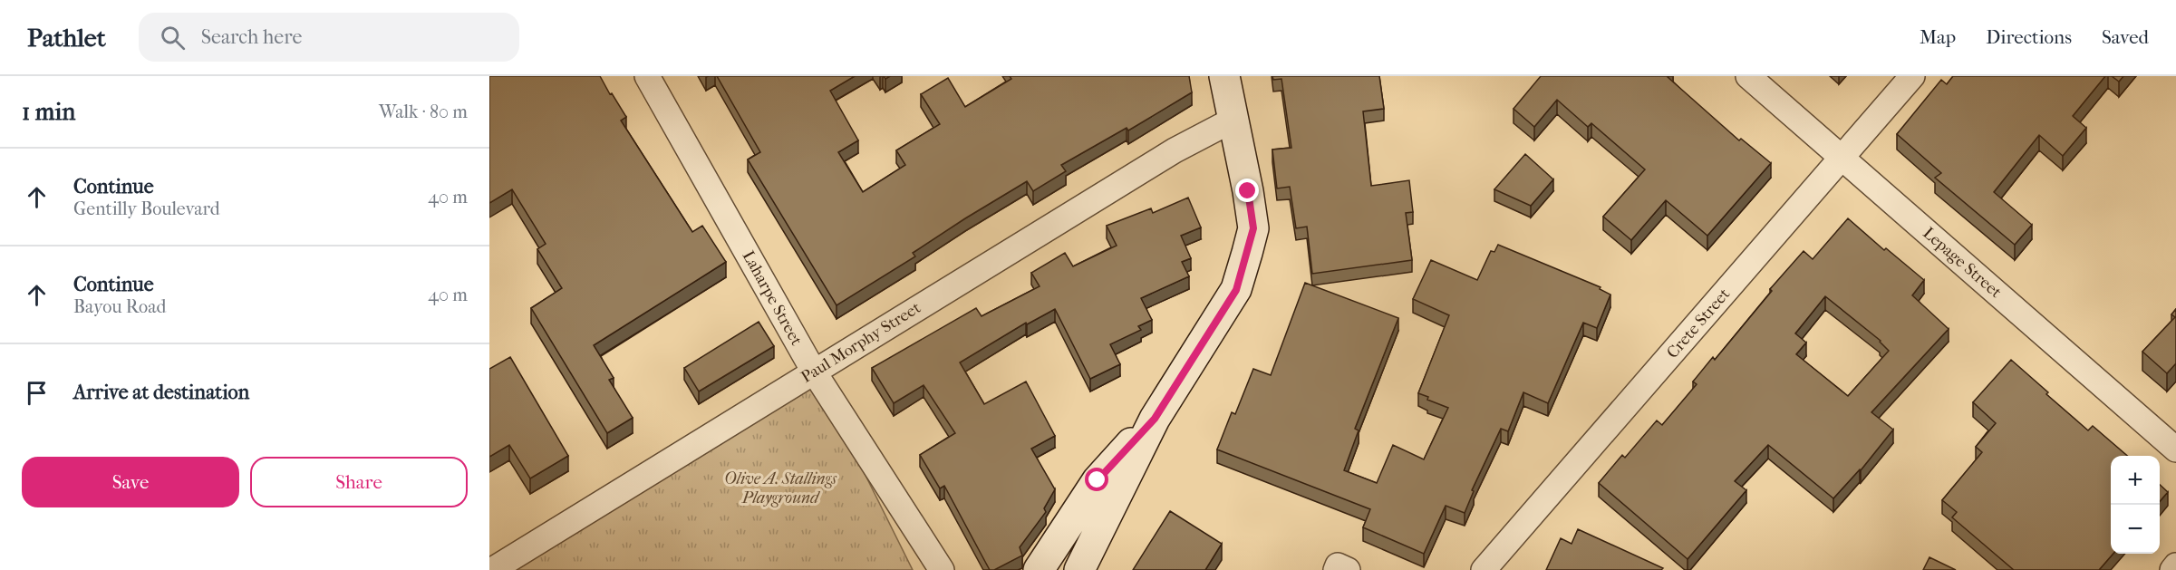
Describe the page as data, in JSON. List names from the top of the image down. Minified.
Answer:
{"streets":{"street":["Lepage Street","Laharpe Street","Crete Street","Paul Morphy Street"]},"crossings":[["Lepage Street","Crete Street"],["Laharpe Street","Paul Morphy Street"]],"parks":["Olive A. Stallings Playground"],"page":{"header":"Pathlet","search":"Search here","nav":["Map","Directions","Saved"],"heading":["1 min","Walk · 80 m"],"list":[["Continue","Gentilly Boulevard","40 m"],["Continue","Bayou Road","40 m"],"Arrive at destination"],"buttons":["Save","Share"],"map_buttons":["+","−"]}}
